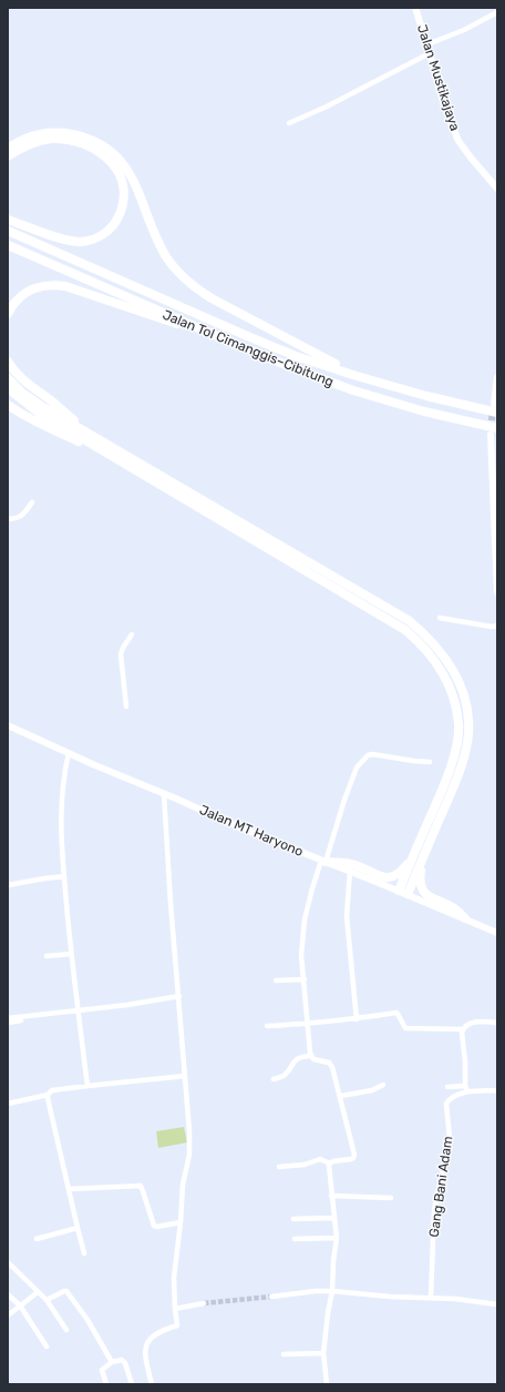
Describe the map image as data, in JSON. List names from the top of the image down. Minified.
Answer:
{"streets":{"highway":["Jalan Tol Cimanggis–Cibitung"],"main road":["Jalan Mustikajaya","Jalan MT Haryono"],"street":["Gang Bani Adam"]}}
